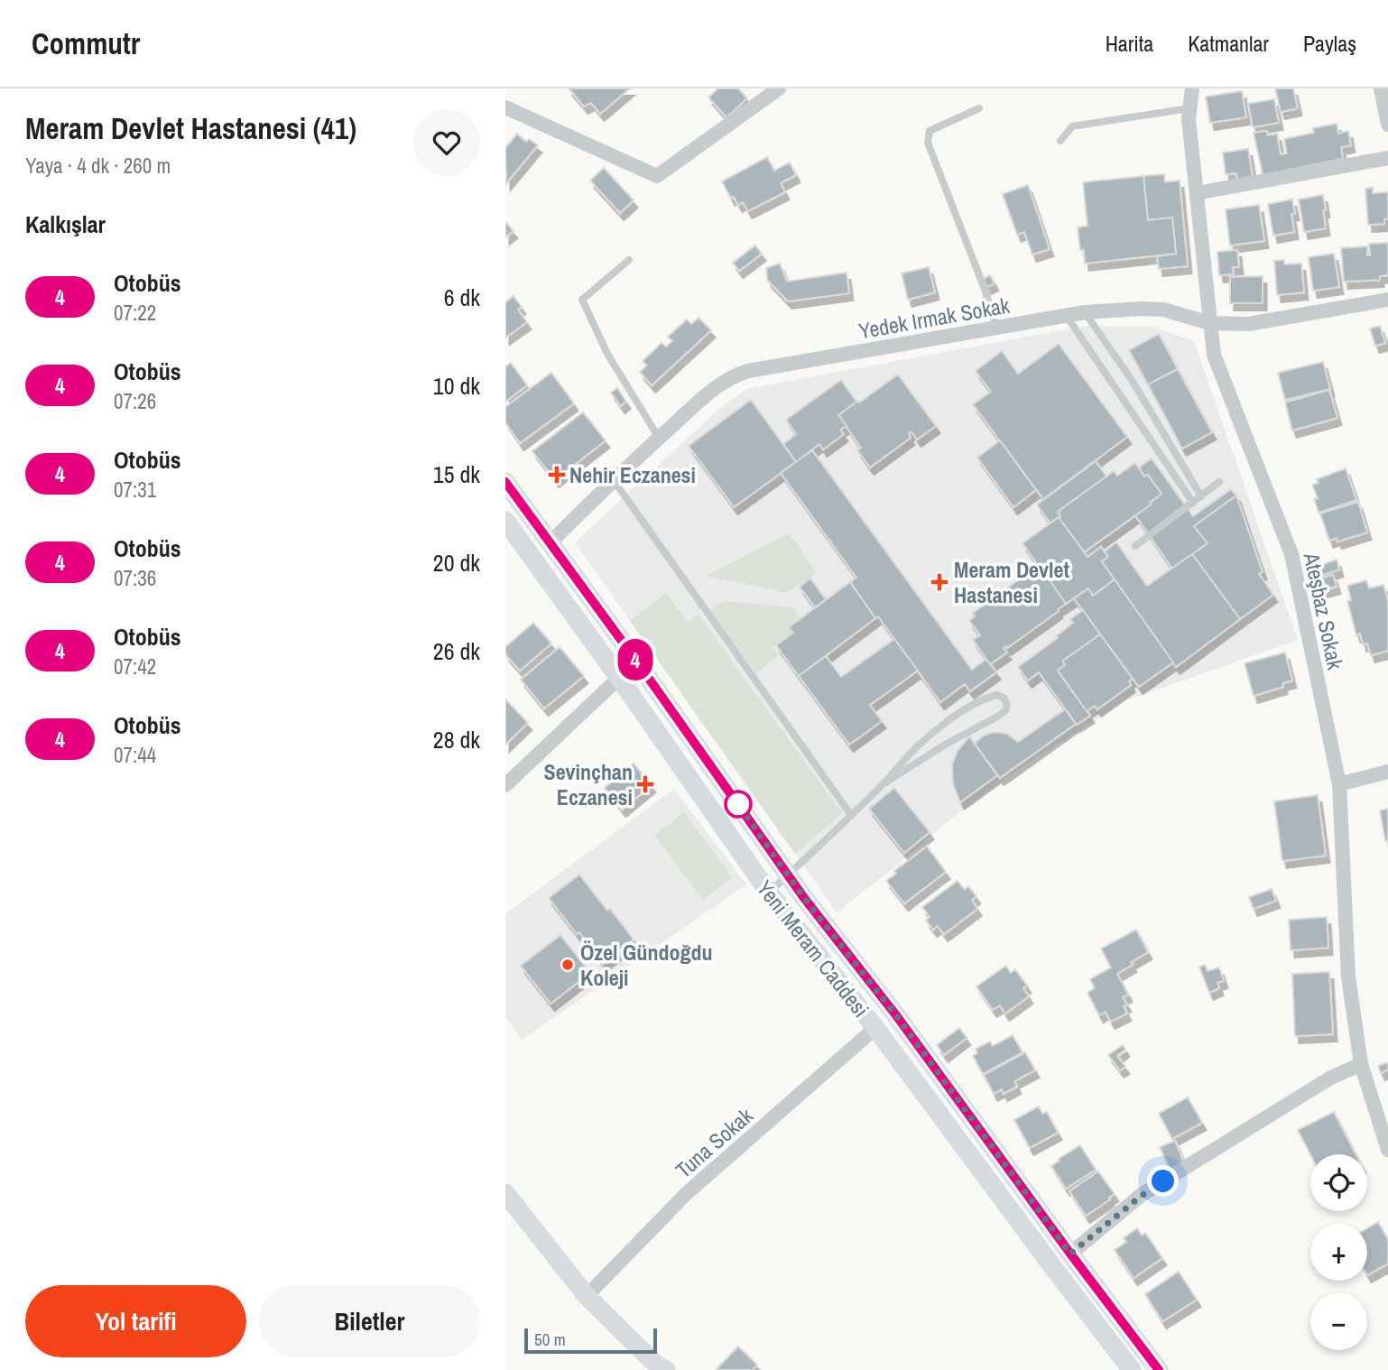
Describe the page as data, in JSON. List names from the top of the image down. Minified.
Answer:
{"streets":{"main road":["Yeni Meram Caddesi"],"street":["Yedek Irmak Sokak","Ateşbaz Sokak","Tuna Sokak"]},"crossings":[["Yedek Irmak Sokak","Ateşbaz Sokak"],["Yedek Irmak Sokak","Yeni Meram Caddesi"],["Yeni Meram Caddesi","Tuna Sokak"]],"places":{"health":["Nehir Eczanesi","Meram Devlet Hastanesi","Sevinçhan Eczanesi"],"other":["Özel Gündoğdu Koleji"]},"lines":["bus line 4"],"scale_bar":"50 m","page":{"header":"Commutr","nav":["Harita","Katmanlar","Paylaş"],"heading":[["Meram Devlet Hastanesi (41)","Yaya · 4 dk · 260 m"],"Kalkışlar"],"on_map":"4","list":[{"mark":"4","name":"Otobüs","note":"07:22","value":"6 dk"},{"mark":"4","name":"Otobüs","note":"07:26","value":"10 dk"},{"mark":"4","name":"Otobüs","note":"07:31","value":"15 dk"},{"mark":"4","name":"Otobüs","note":"07:36","value":"20 dk"},{"mark":"4","name":"Otobüs","note":"07:42","value":"26 dk"},{"mark":"4","name":"Otobüs","note":"07:44","value":"28 dk"}],"map_buttons":["+","−"],"buttons":["Yol tarifi","Biletler"],"scale":"50 m"}}
